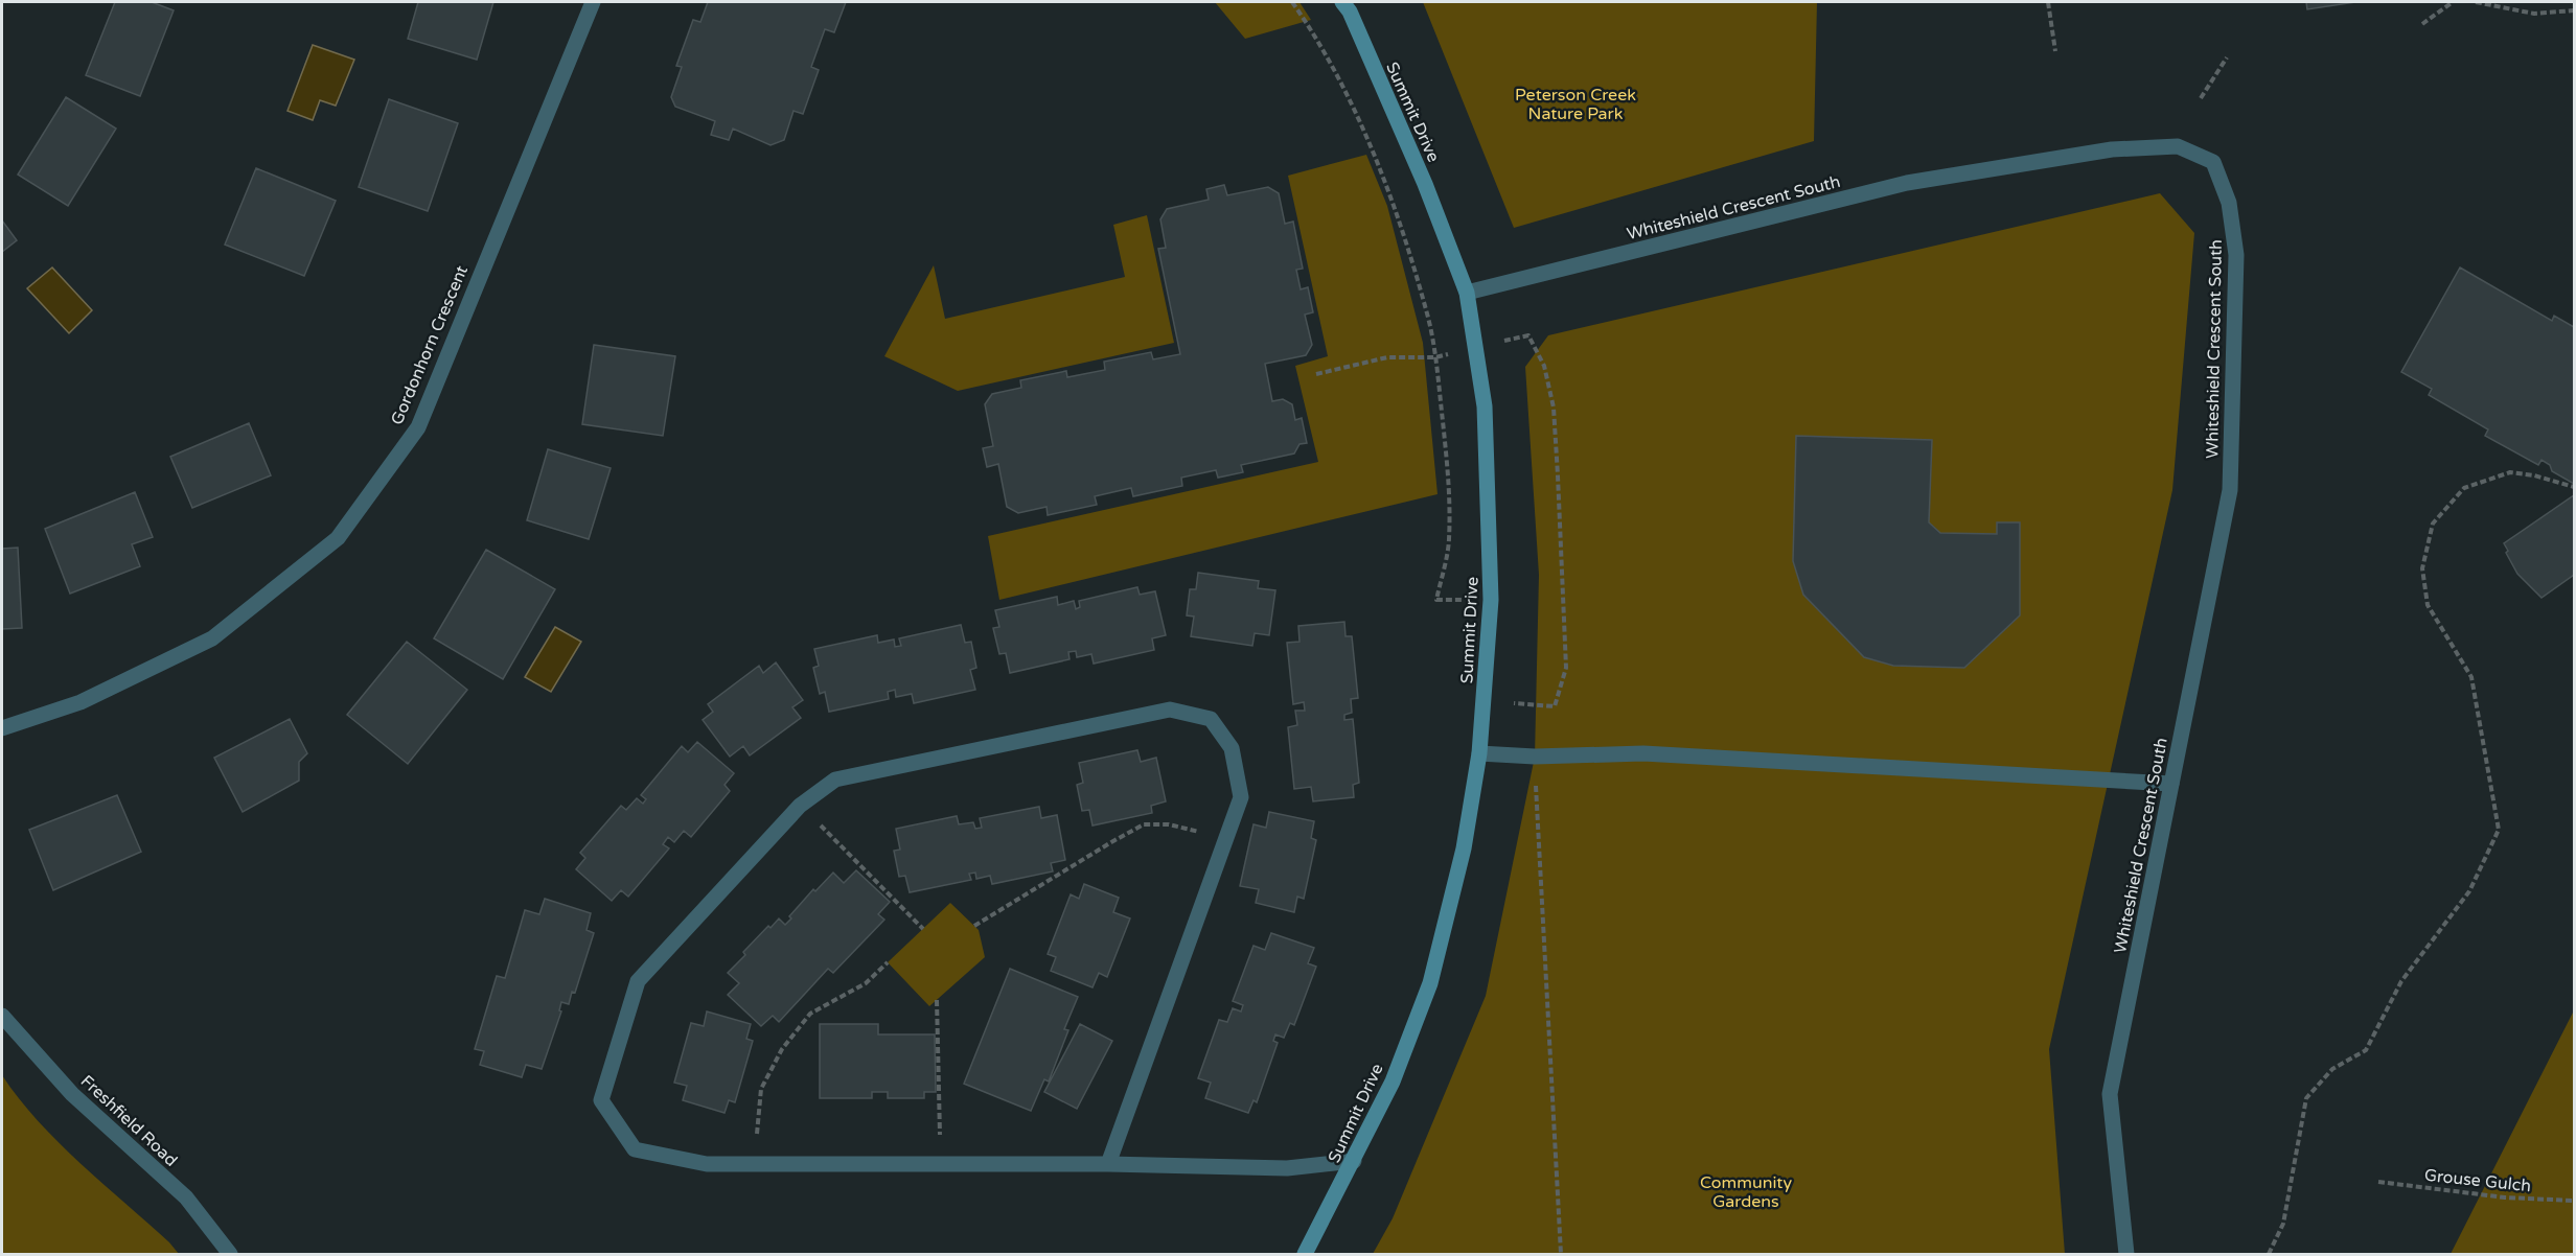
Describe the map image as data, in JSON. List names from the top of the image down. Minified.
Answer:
{"streets":{"main road":["Summit Drive"],"street":["Whiteshield Crescent South","Gordonhorn Crescent","Freshfield Road"],"path":["Grouse Gulch"]},"crossings":[["Summit Drive","Whiteshield Crescent South"]],"parks":["Peterson Creek Nature Park","Community Gardens"]}
